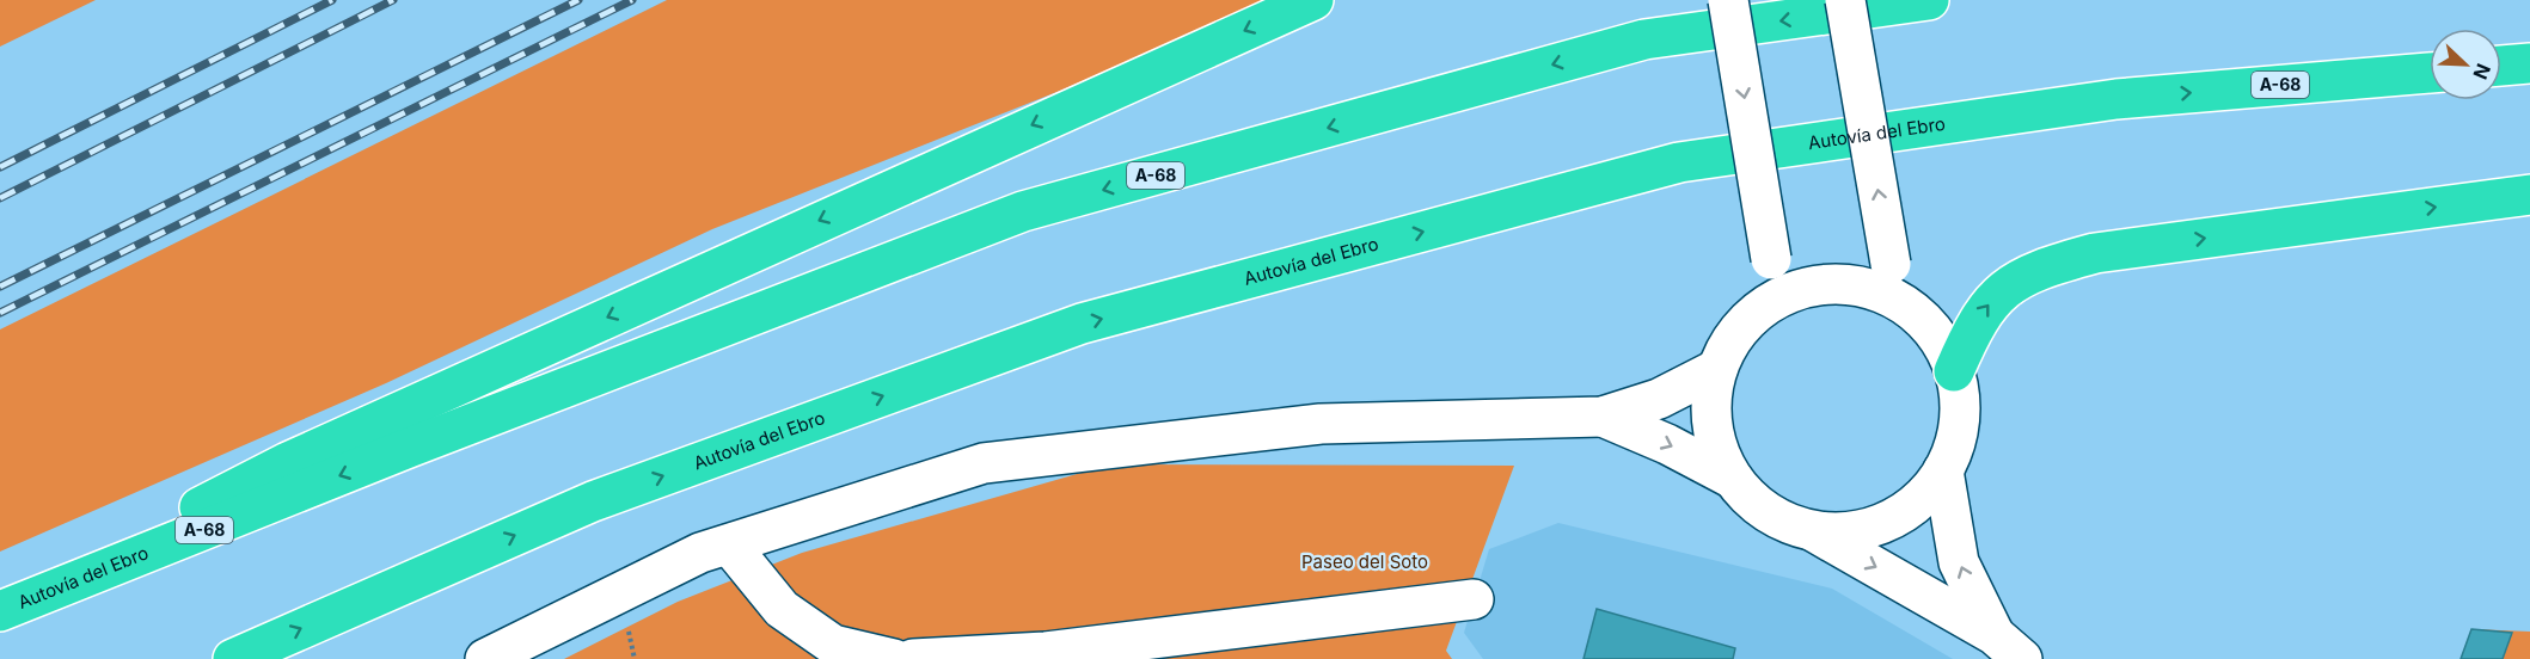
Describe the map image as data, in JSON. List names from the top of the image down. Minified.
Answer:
{"streets":{"highway":["A-68","Autovía del Ebro"]},"parks":["Paseo del Soto"],"north":"bottom right"}
